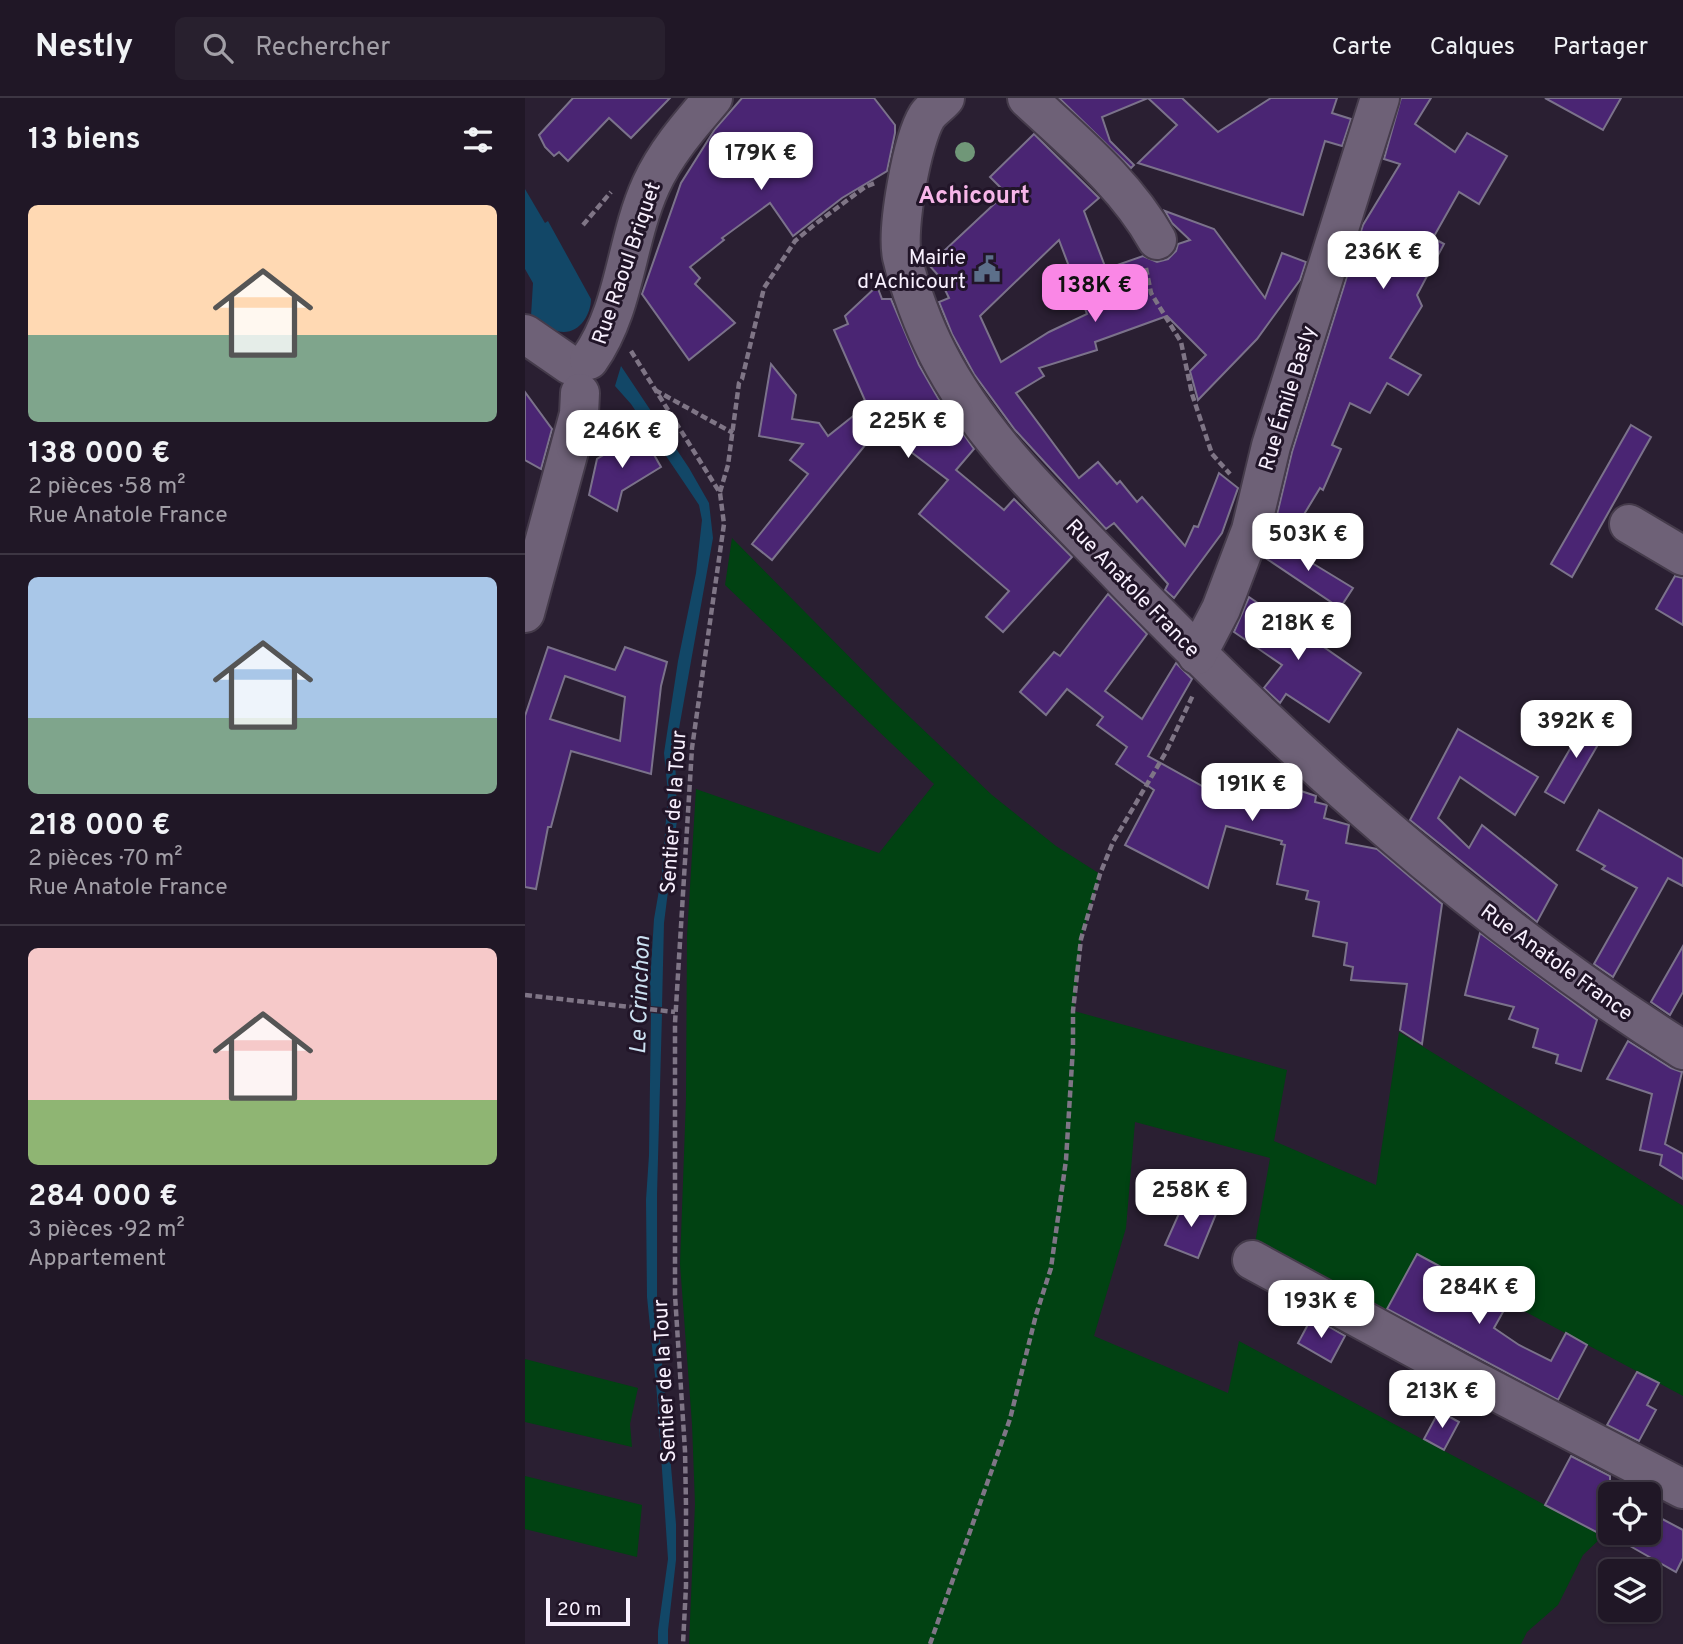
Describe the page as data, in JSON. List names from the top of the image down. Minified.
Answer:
{"streets":{"street":["Rue Raoul Briquet","Rue Émile Basly","Rue Anatole France"],"path":["Sentier de la Tour"]},"crossings":[["Rue Émile Basly","Rue Anatole France"]],"districts":["Achicourt"],"water":["Le Crinchon"],"places":{"public building":["Mairie d'Achicourt"]},"scale_bar":"20 m","page":{"header":"Nestly","search":"Rechercher","nav":["Carte","Calques","Partager"],"heading":"13 biens","price":["179K €","236K €","138K €","225K €","246K €","503K €","218K €","392K €","191K €","258K €","284K €","193K €","213K €"],"list":[{"name":"138 000 €","note":"2 pièces · 58 m² · Rue Anatole France"},{"name":"218 000 €","note":"2 pièces · 70 m² · Rue Anatole France"},{"name":"284 000 €","note":"3 pièces · 92 m² · Appartement"}],"scale":"20 m"}}
